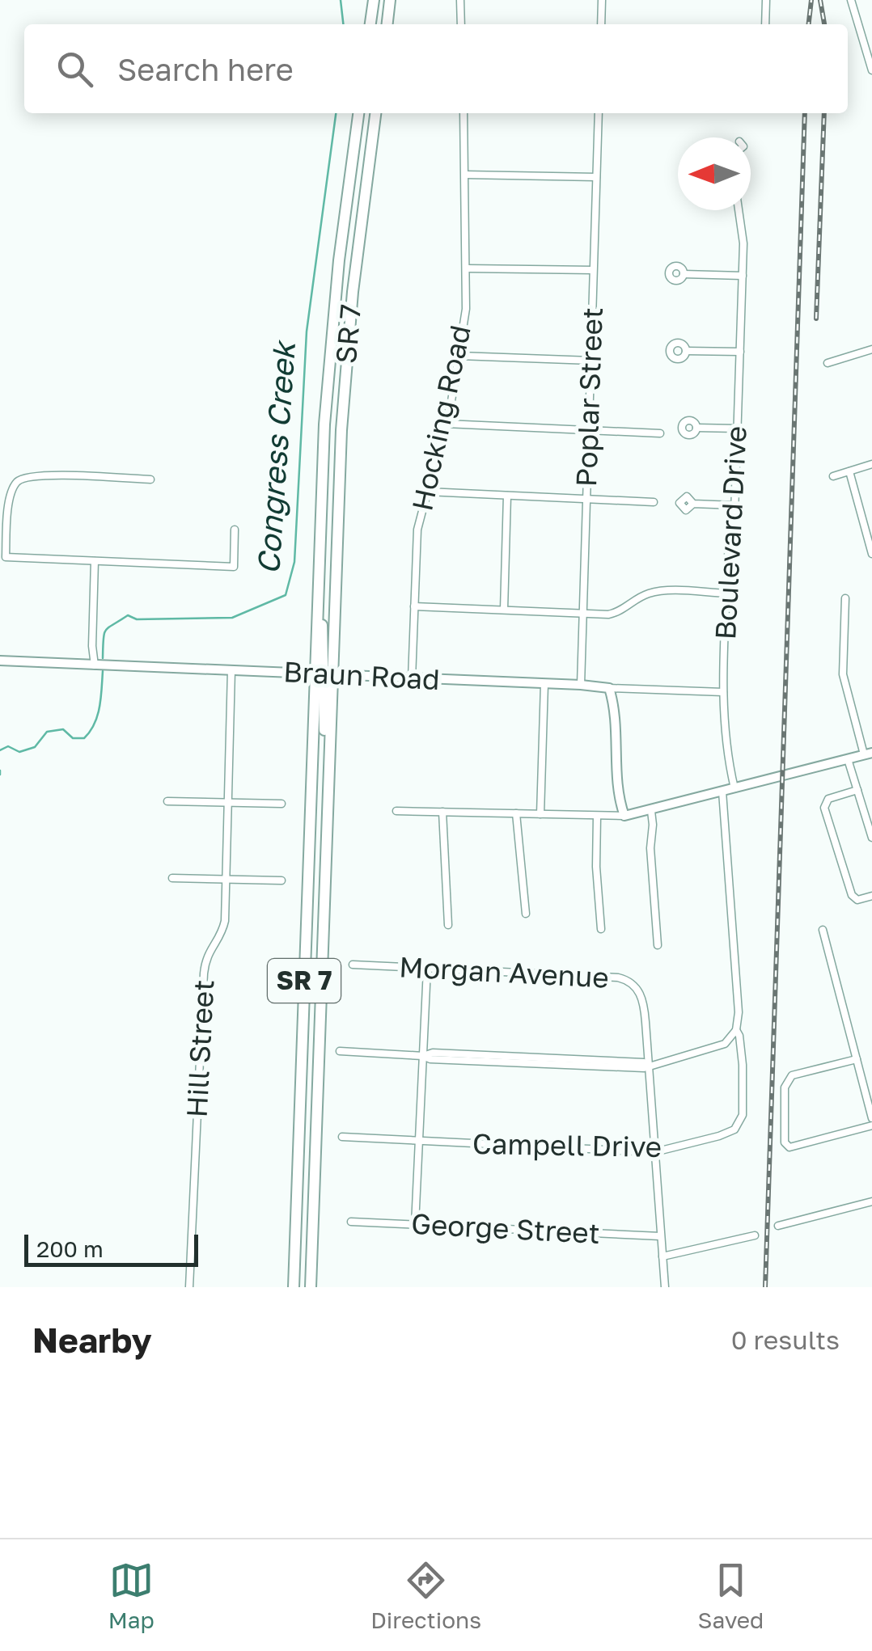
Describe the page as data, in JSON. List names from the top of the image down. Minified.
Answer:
{"streets":{"highway":["SR 7"],"street":["Poplar Street","Hocking Road","Boulevard Drive","Braun Road","Morgan Avenue","Hill Street","Campell Drive","George Street"]},"crossings":[["SR 7","Braun Road"],["Poplar Street","Braun Road"],["Hocking Road","Braun Road"],["Boulevard Drive","Braun Road"],["Braun Road","Hill Street"]],"water":["Congress Creek"],"scale_bar":"200 m","north":"left","page":{"search":"Search here","scale":"200 m","heading":["Nearby","0 results"],"nav":["Map","Directions","Saved"]}}
